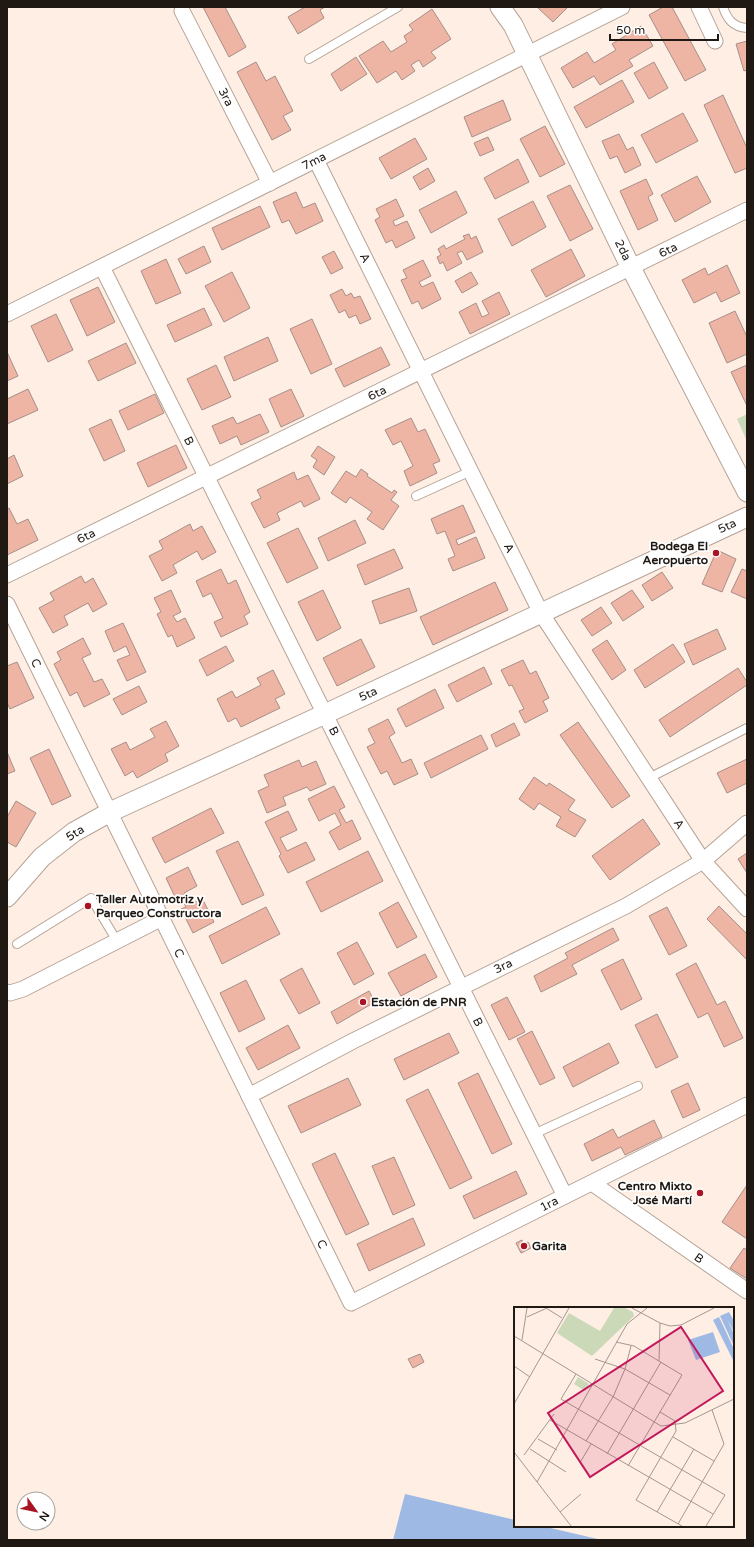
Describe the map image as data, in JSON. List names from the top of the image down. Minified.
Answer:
{"streets":{"street":["3ra","7ma","2da","6ta","A","B","5ta","C","1ra"]},"crossings":[["3ra","7ma"],["3ra","A"],["3ra","B"],["3ra","C"],["7ma","2da"],["7ma","A"],["7ma","B"],["2da","6ta"],["6ta","A"],["6ta","B"],["A","5ta"],["B","5ta"],["B","1ra"],["5ta","C"],["C","1ra"]],"places":["Bodega El Aeropuerto","Taller Automotriz y Parqueo Constructora","Estación de PNR","Centro Mixto José Martí","Garita"],"scale_bar":"50 m","north":"bottom right"}
